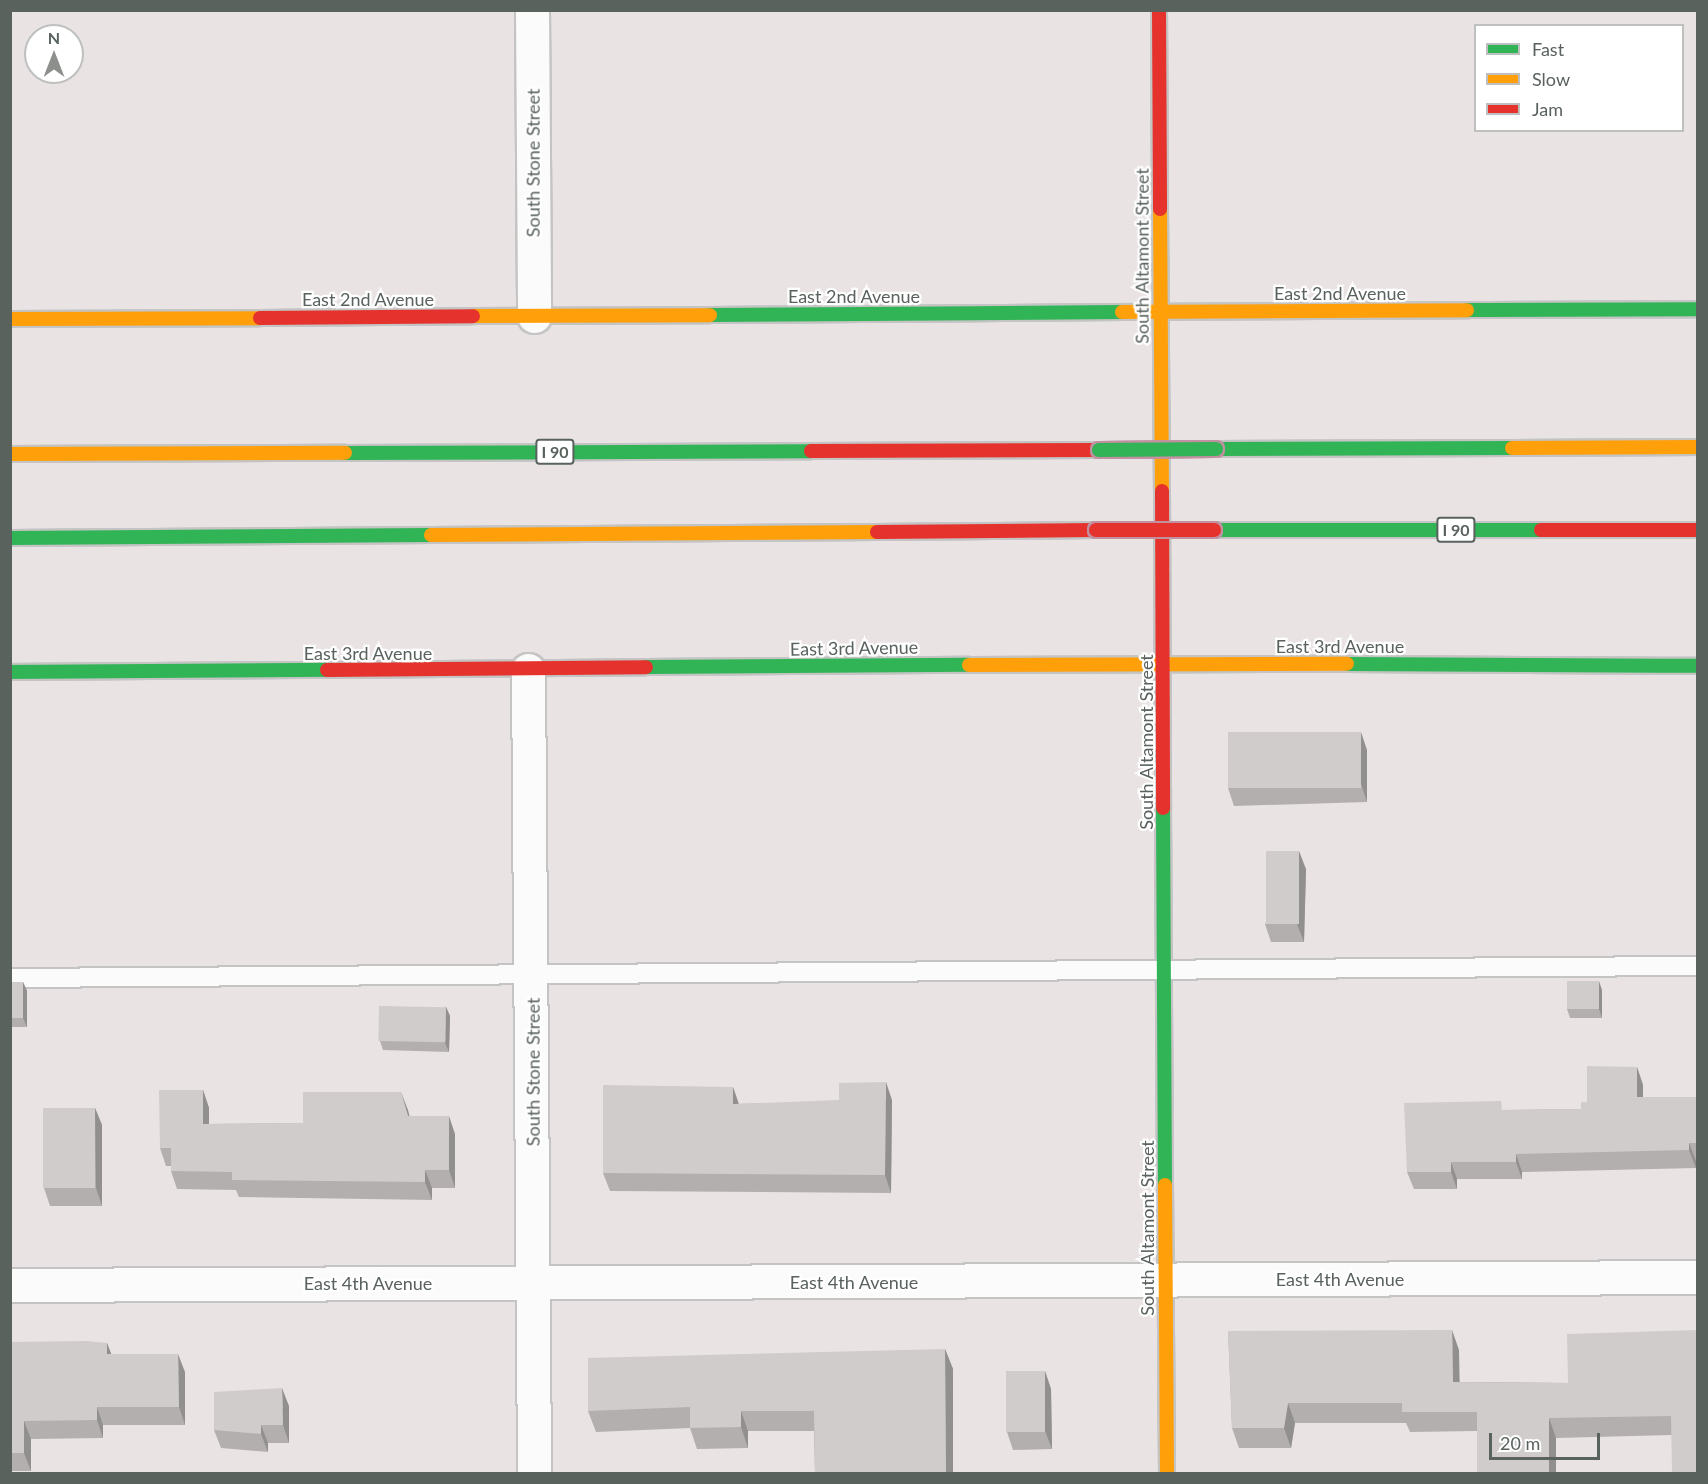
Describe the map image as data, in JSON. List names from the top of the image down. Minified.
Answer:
{"streets":{"main road":["South Altamont Street","East 2nd Avenue","I 90","East 3rd Avenue"],"street":["South Stone Street","East 4th Avenue"]},"crossings":[["South Stone Street","East 2nd Avenue"],["South Stone Street","East 3rd Avenue"],["South Stone Street","East 4th Avenue"],["South Altamont Street","East 2nd Avenue"],["South Altamont Street","East 3rd Avenue"],["South Altamont Street","East 4th Avenue"]],"legend":["Fast","Slow","Jam"],"scale_bar":"20 m","north":"top"}
